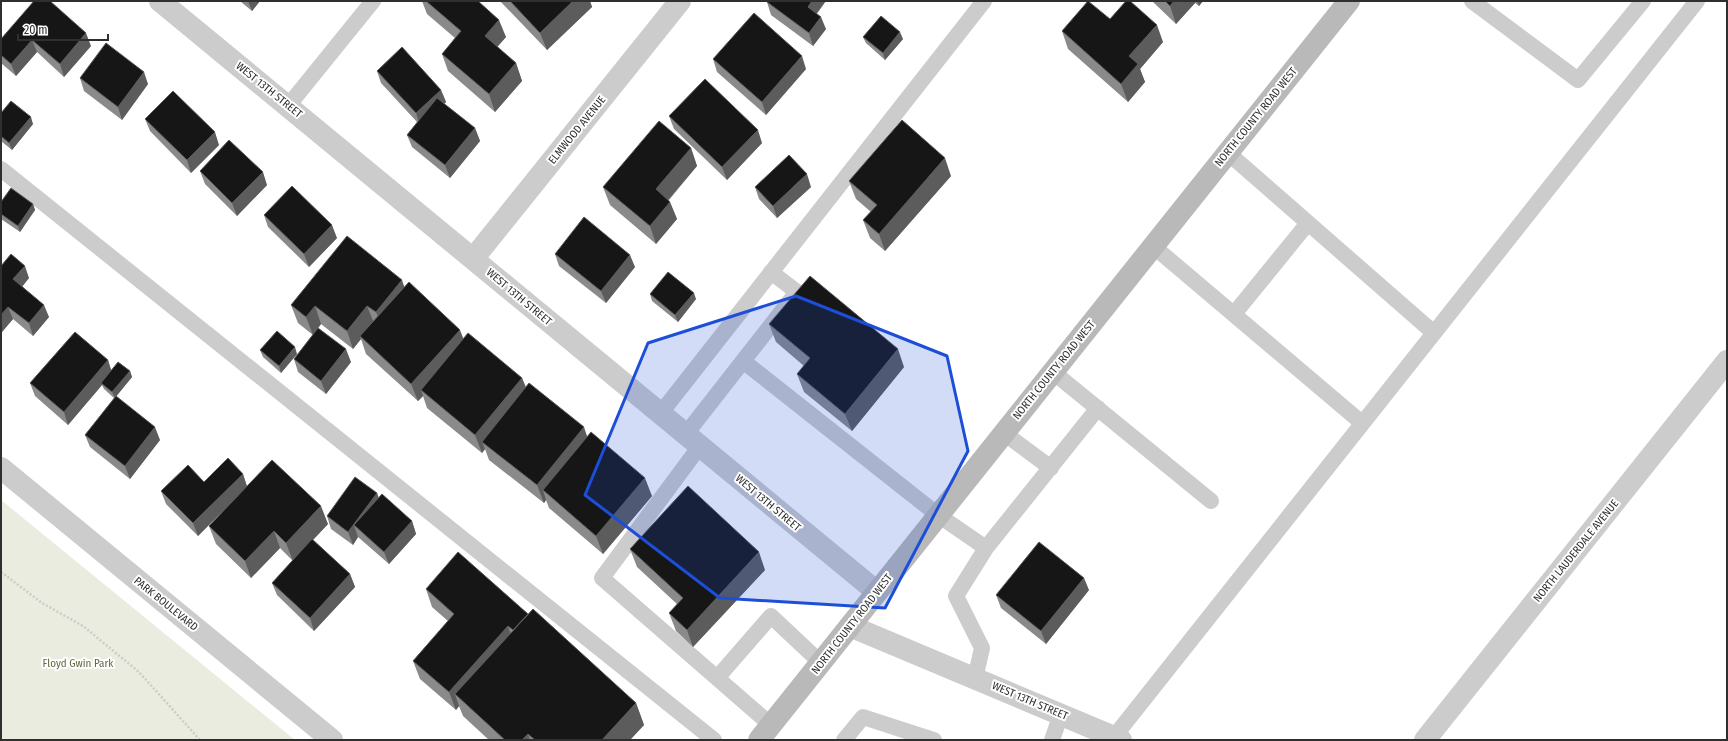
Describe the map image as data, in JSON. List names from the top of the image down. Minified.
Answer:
{"streets":{"main road":["NORTH COUNTY ROAD WEST"],"street":["WEST 13TH STREET","ELMWOOD AVENUE","NORTH LAUDERDALE AVENUE","PARK BOULEVARD"]},"crossings":[["WEST 13TH STREET","NORTH COUNTY ROAD WEST"],["WEST 13TH STREET","ELMWOOD AVENUE"]],"parks":["Floyd Gwin Park"],"scale_bar":"20 m"}
